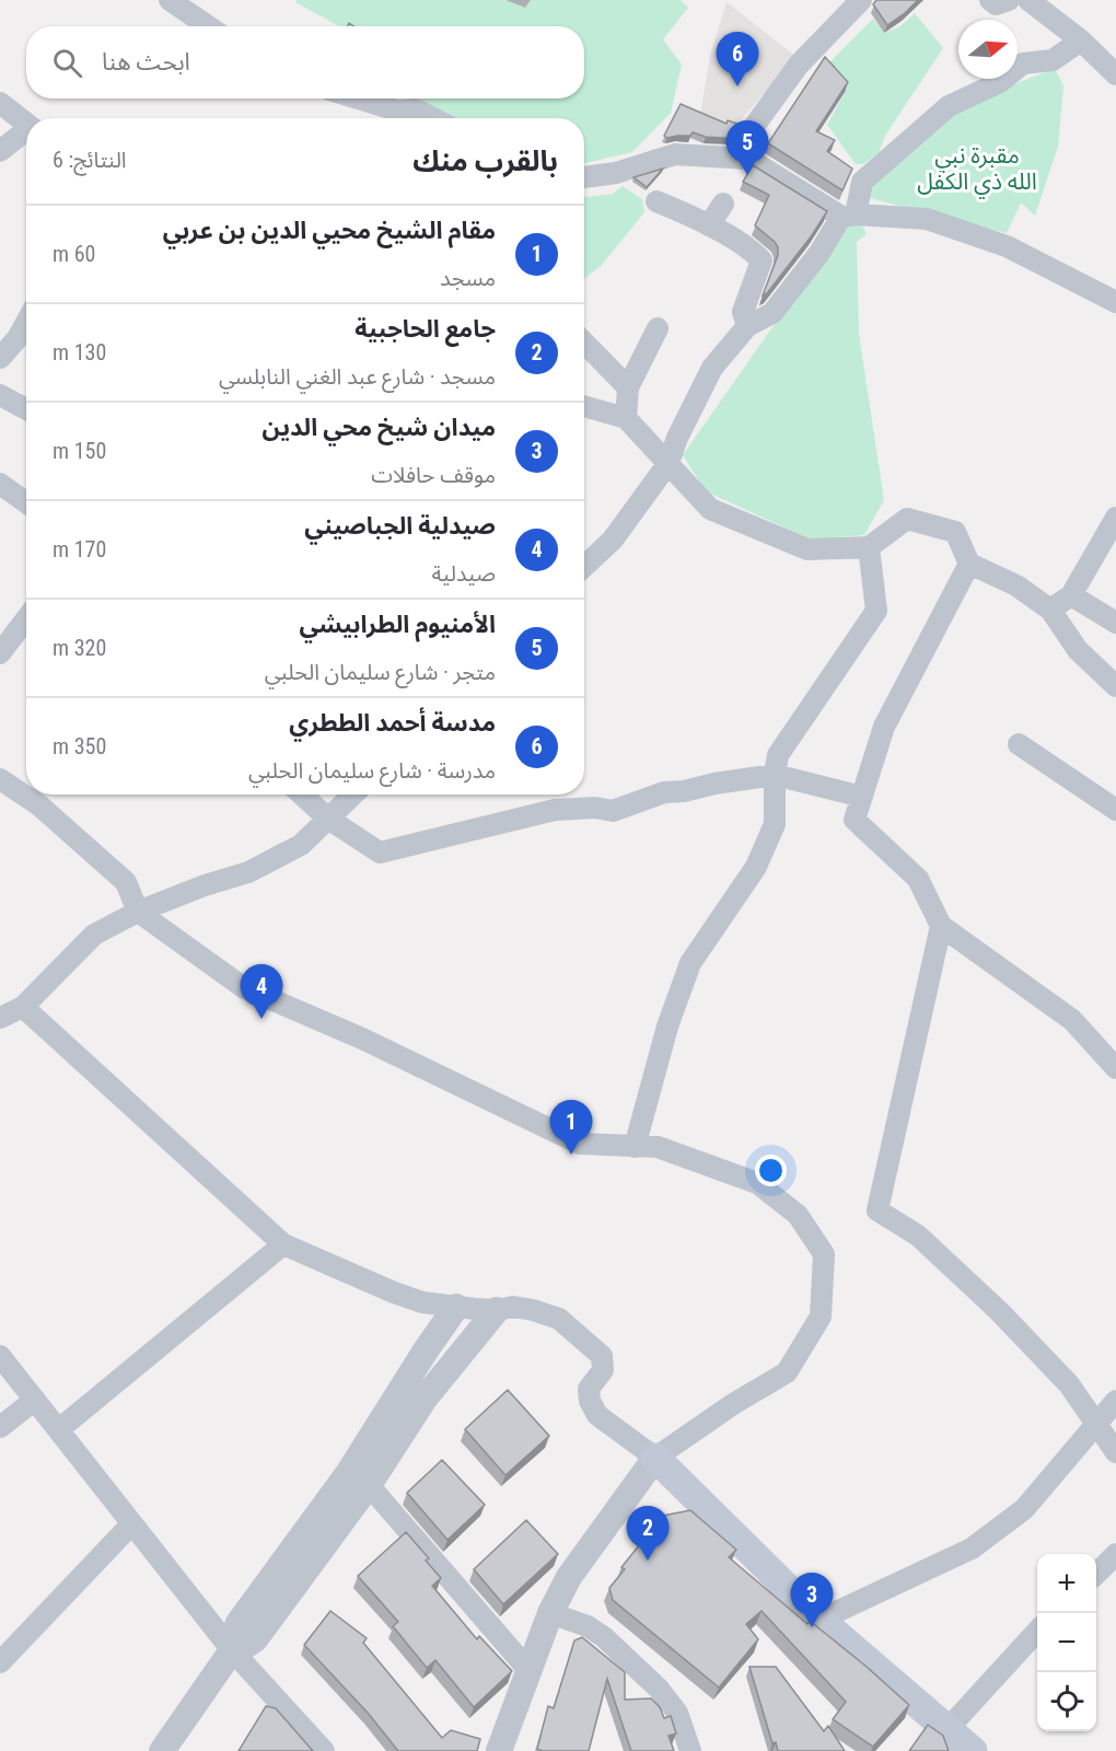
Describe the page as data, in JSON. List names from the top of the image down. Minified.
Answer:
{"parks":["مقبرة نبي الله ذي الكفل"],"north":"right","page":{"search":"ابحث هنا","pins":["6","5","4","1","2","3"],"heading":["بالقرب منك","النتائج: 6"],"list":[{"mark":"1","name":"مقام الشيخ محيي الدين بن عربي","note":"مسجد","value":"60 m"},{"mark":"2","name":"جامع الحاجبية","note":"مسجد · شارع عبد الغني النابلسي","value":"130 m"},{"mark":"3","name":"ميدان شيخ محي الدين","note":"موقف حافلات","value":"150 m"},{"mark":"4","name":"صيدلية الجباصيني","note":"صيدلية","value":"170 m"},{"mark":"5","name":"الأمنيوم الطرابيشي","note":"متجر · شارع سليمان الحلبي","value":"320 m"},{"mark":"6","name":"مدسة أحمد الططري","note":"مدرسة · شارع سليمان الحلبي","value":"350 m"}],"map_buttons":["+","−"]}}
